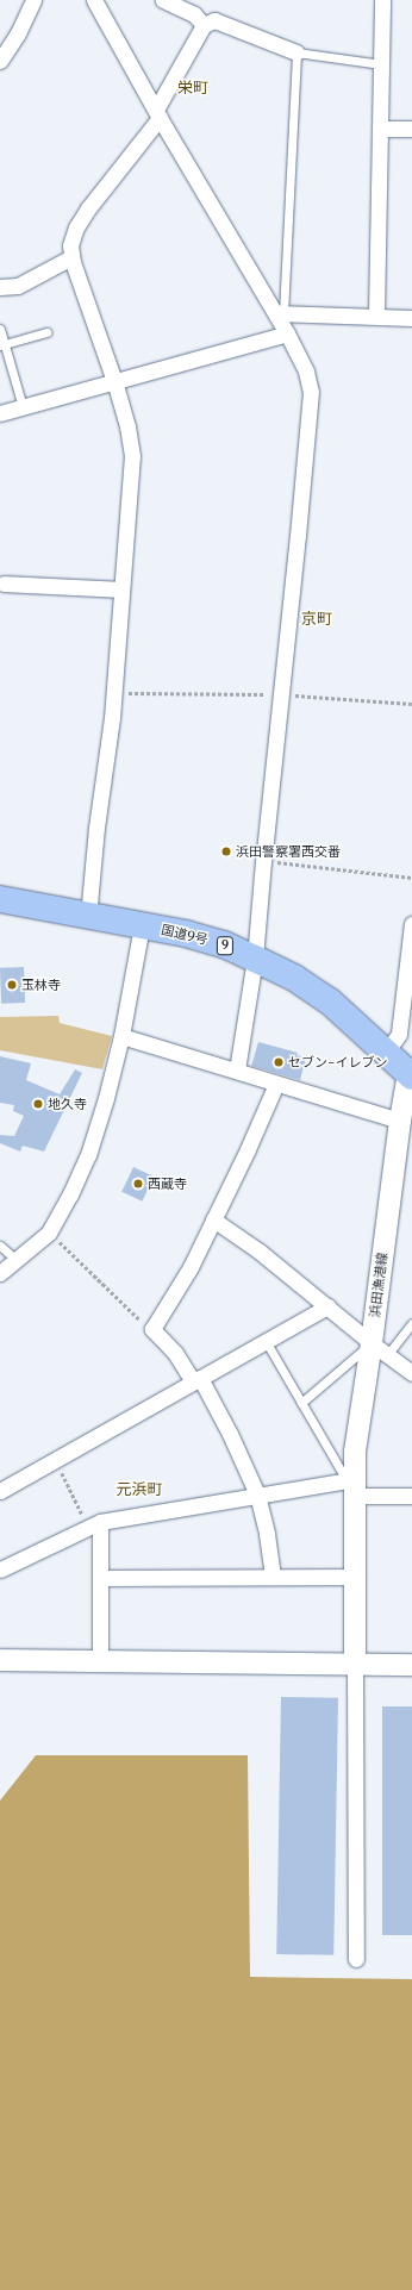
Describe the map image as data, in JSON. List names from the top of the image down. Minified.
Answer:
{"streets":{"highway":["国道9号","9"],"street":["浜田漁港線"]},"crossings":[["国道9号","浜田漁港線"]],"districts":["栄町","京町","元浜町"],"places":["浜田警察署西交番","玉林寺","セブン-イレブン","地久寺","西蔵寺"]}
